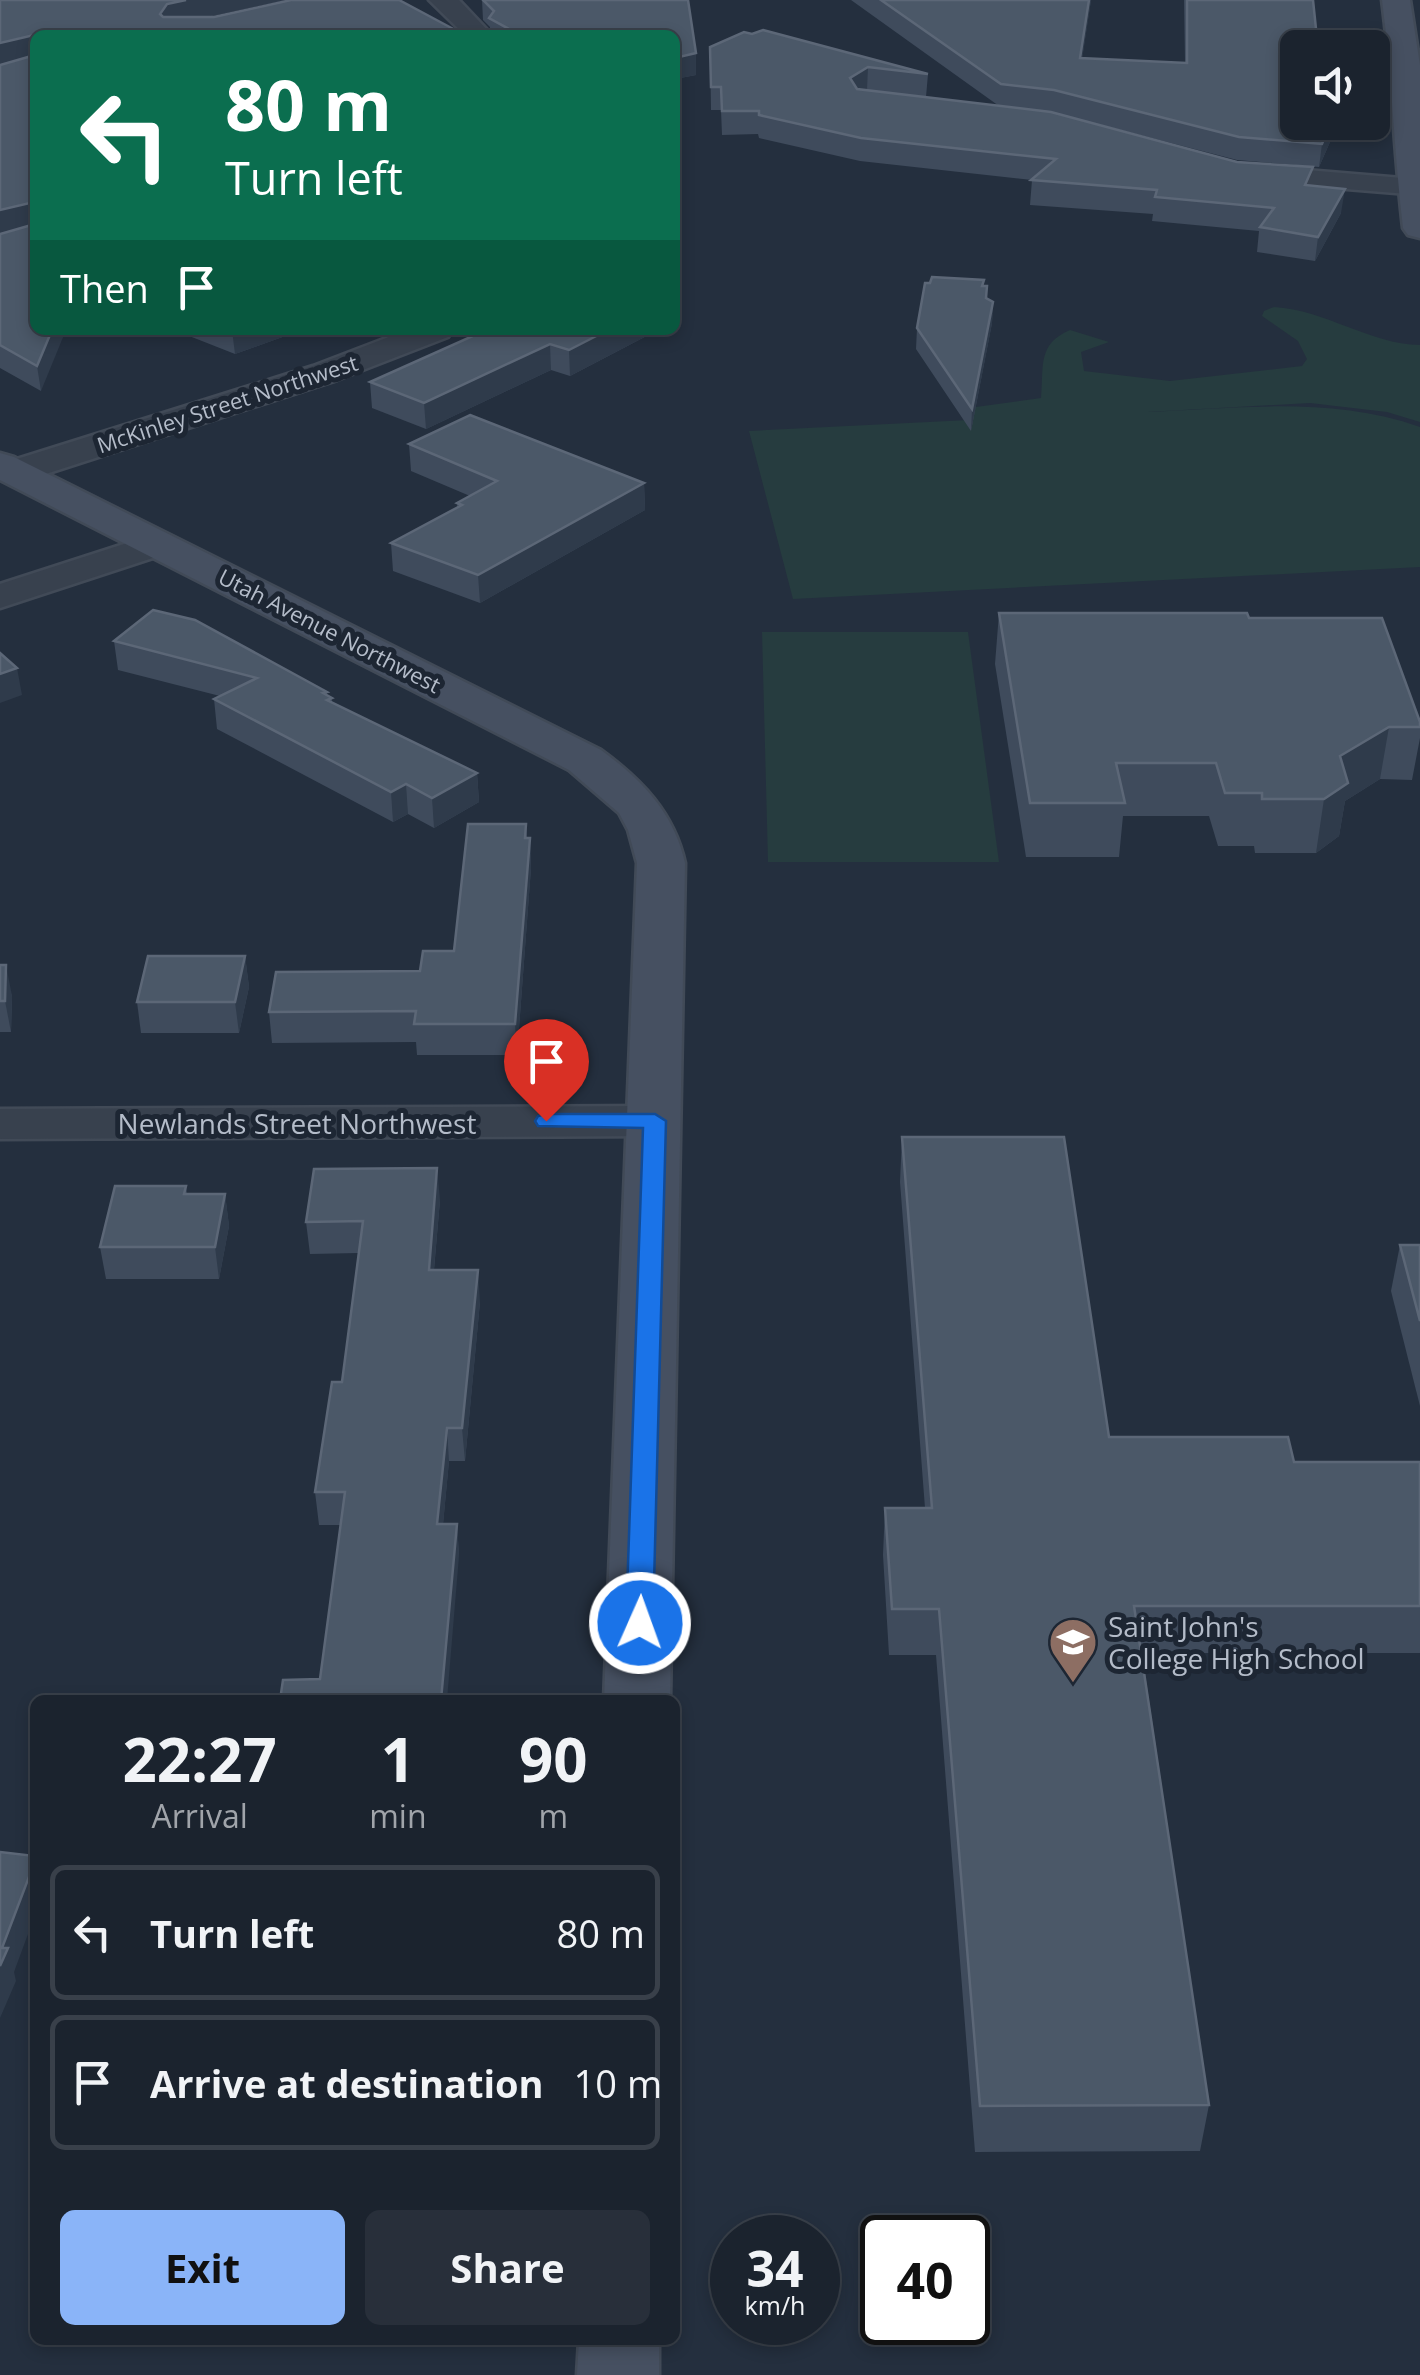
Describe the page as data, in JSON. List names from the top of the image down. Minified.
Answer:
{"streets":{"street":["McKinley Street Northwest","Utah Avenue Northwest","Newlands Street Northwest"]},"crossings":[["McKinley Street Northwest","Utah Avenue Northwest"],["Utah Avenue Northwest","Newlands Street Northwest"]],"places":{"school or university":["Saint John's College High School"]},"page":{"turn":["80 m","Turn left"],"then":"Then","eta":["22:27","Arrival","1","min","90","m"],"list":[{"name":"Turn left","value":"80 m"},{"name":"Arrive at destination","value":"10 m"}],"buttons":["Exit","Share"],"speed":"34 km/h","limit":"40"}}
